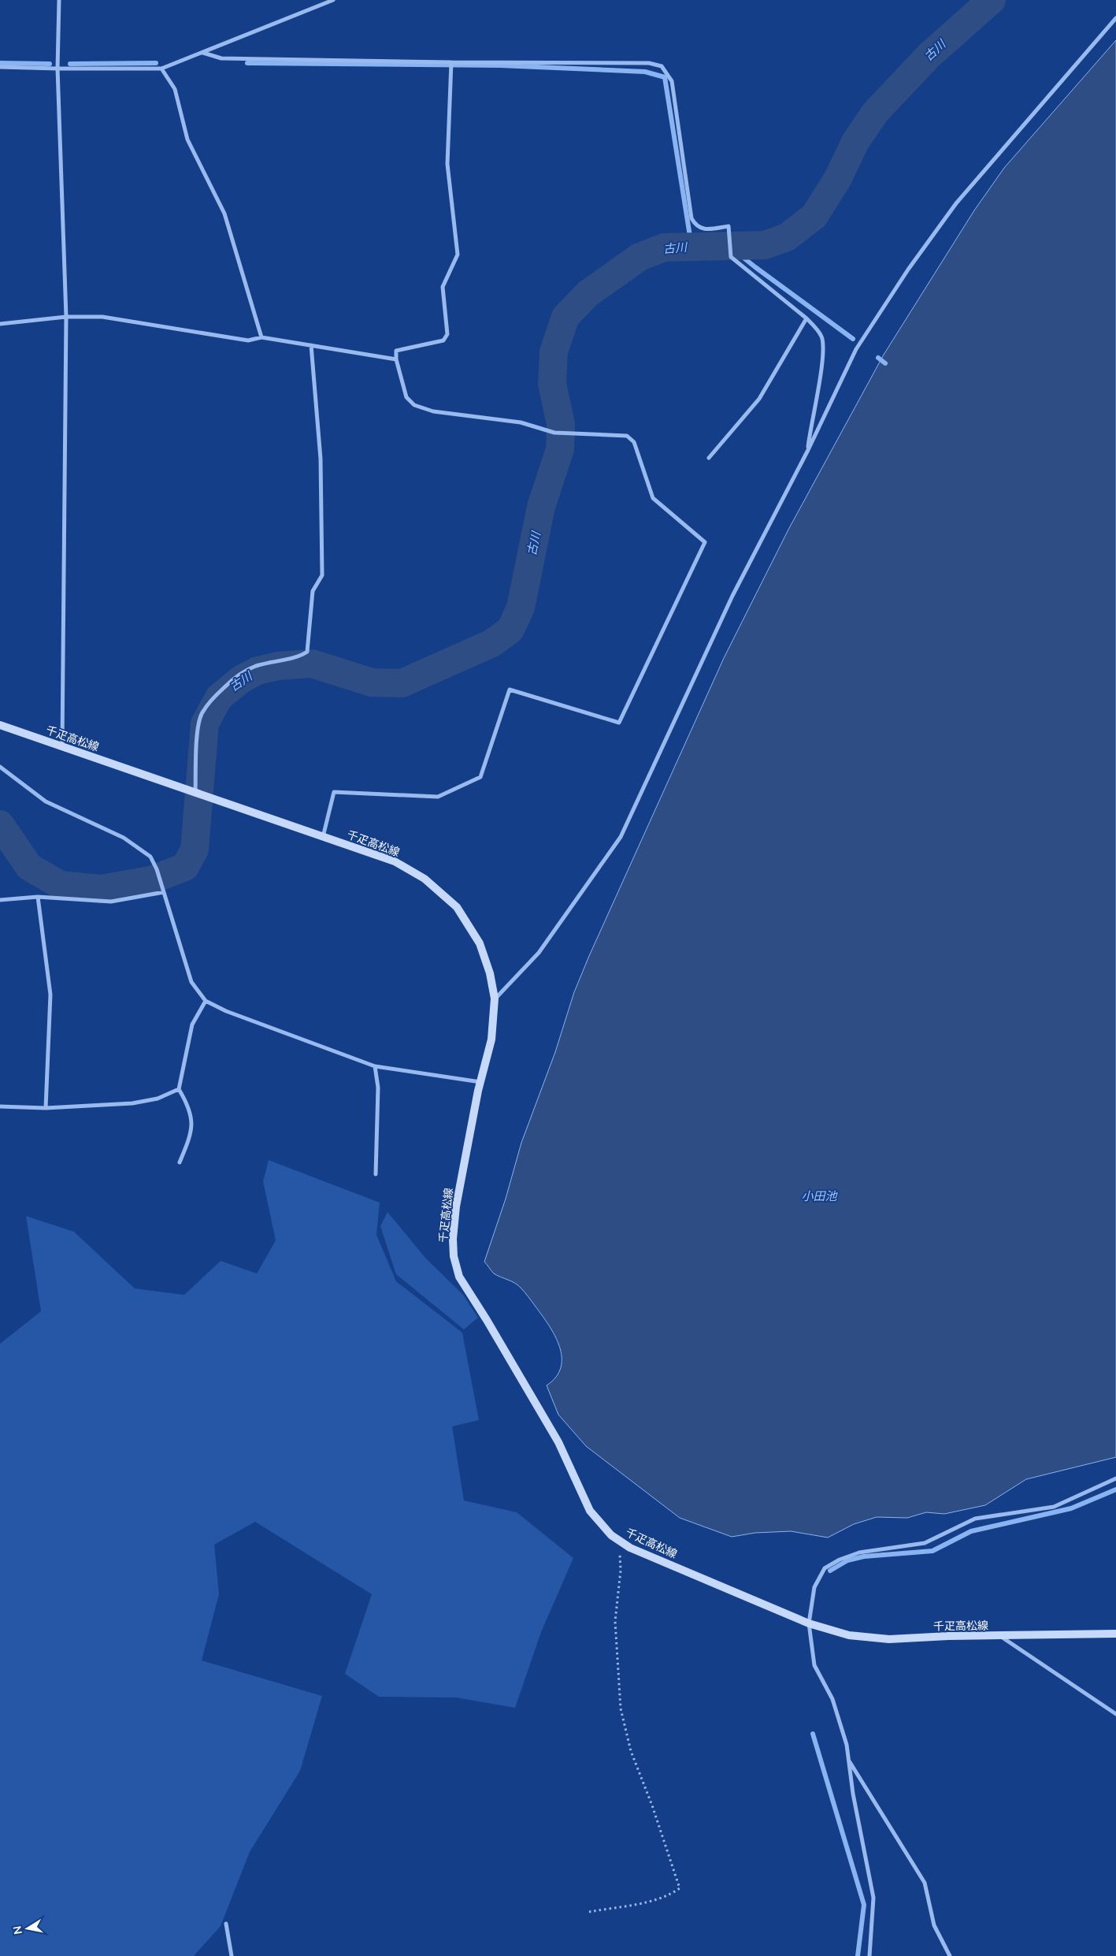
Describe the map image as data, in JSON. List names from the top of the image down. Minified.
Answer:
{"streets":{"main road":["千疋高松線"]},"water":["古川","小田池"],"north":"left"}
